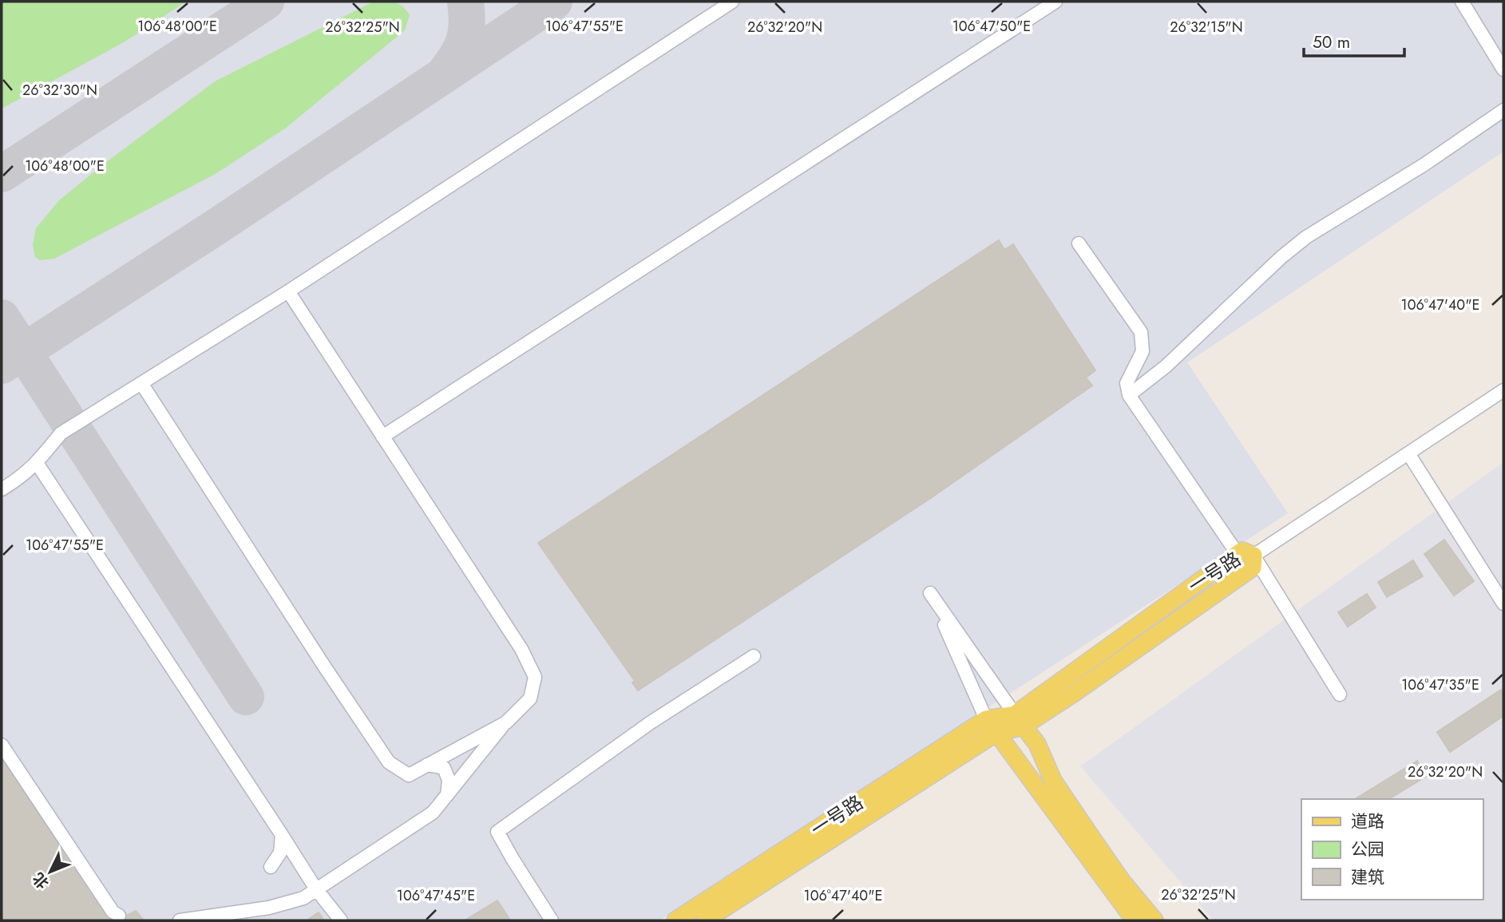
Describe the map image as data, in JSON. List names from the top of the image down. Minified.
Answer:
{"streets":{"main road":["一号路"]},"legend":["道路","公园","建筑"],"scale_bar":"50 m","north":"bottom left","coordinates":["106°48'00\"E","106°47'55\"E","106°47'50\"E","26°32'25\"N","26°32'20\"N","26°32'15\"N","26°32'30\"N","106°47'40\"E","106°47'35\"E","106°47'45\"E"]}
